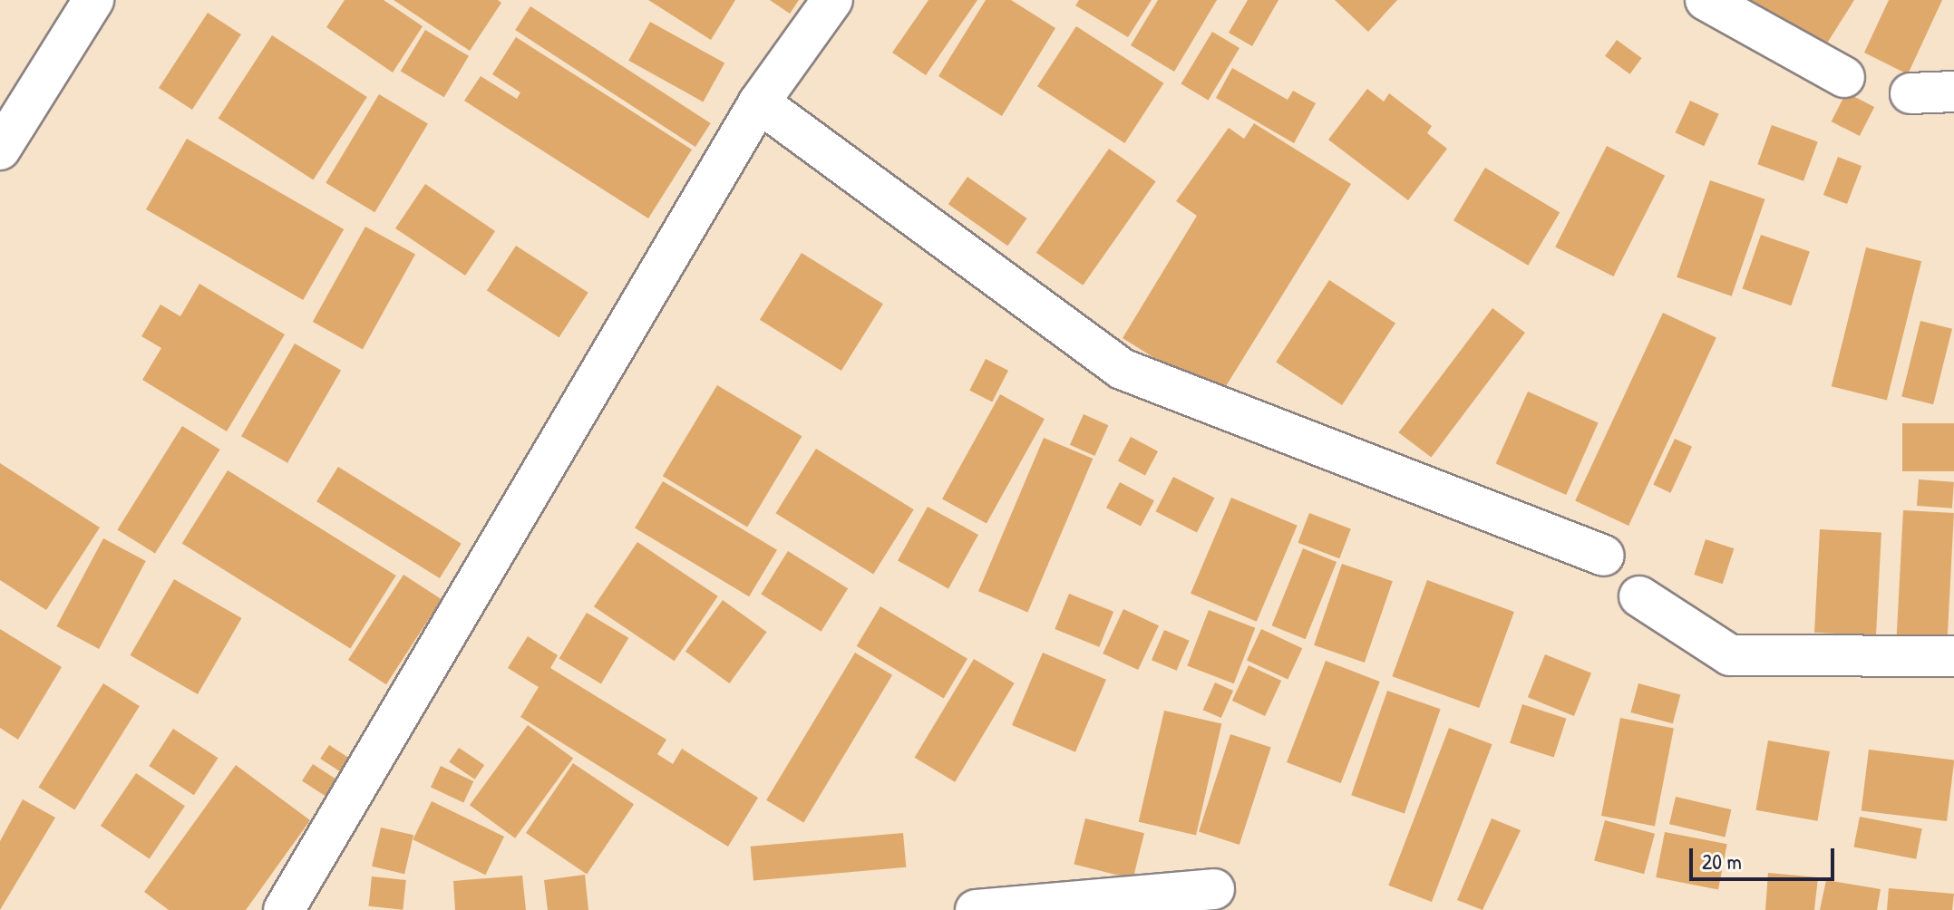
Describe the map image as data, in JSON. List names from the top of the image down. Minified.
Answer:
{"scale_bar":"20 m"}
